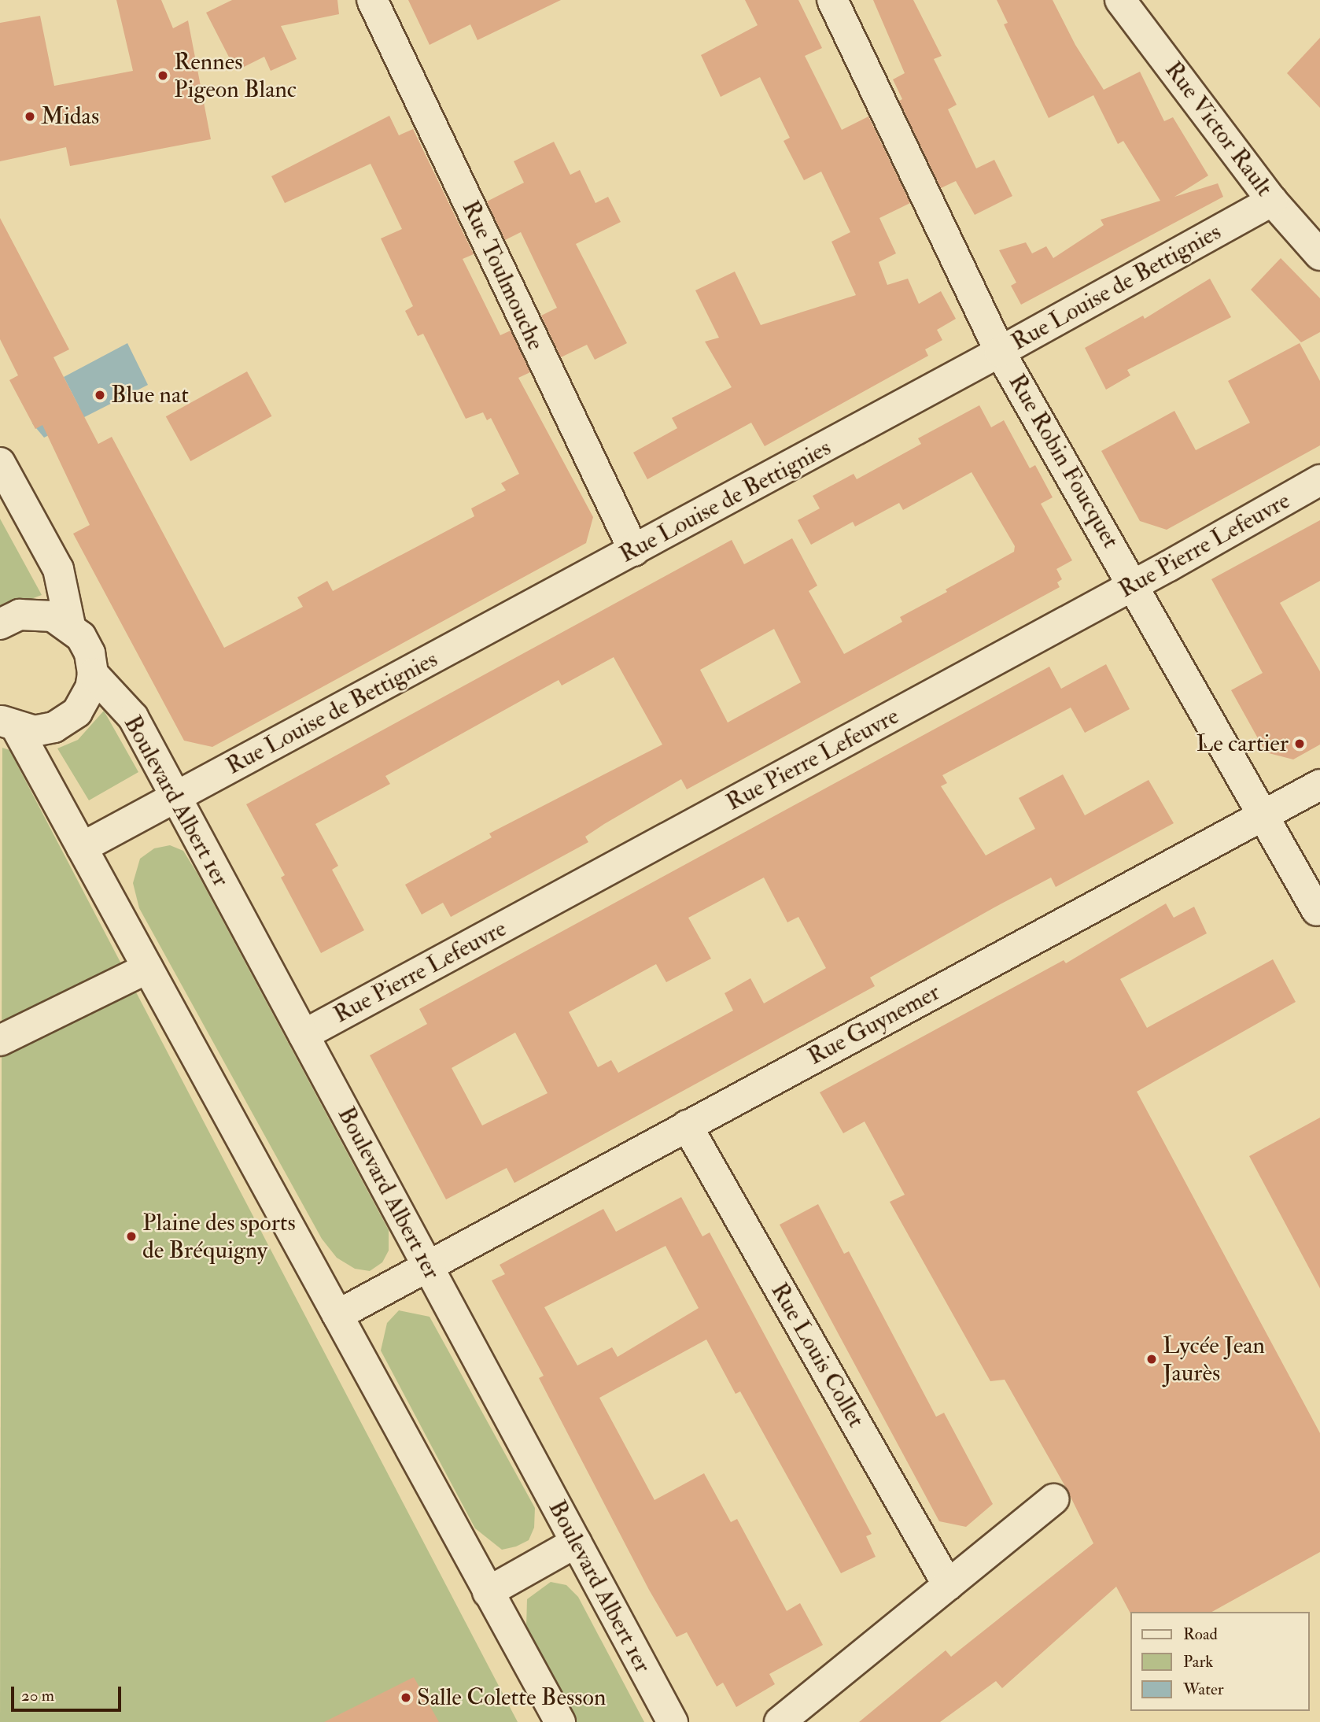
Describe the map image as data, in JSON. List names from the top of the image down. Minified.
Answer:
{"streets":{"street":["Rue Victor Rault","Rue Toulmouche","Rue Louise de Bettignies","Rue Robin Foucquet","Rue Pierre Lefeuvre","Boulevard Albert 1er","Rue Guynemer","Rue Louis Collet"]},"crossings":[["Rue Victor Rault","Rue Louise de Bettignies"],["Rue Toulmouche","Rue Louise de Bettignies"],["Rue Louise de Bettignies","Rue Robin Foucquet"],["Rue Louise de Bettignies","Boulevard Albert 1er"],["Rue Robin Foucquet","Rue Pierre Lefeuvre"],["Rue Robin Foucquet","Rue Guynemer"],["Rue Pierre Lefeuvre","Boulevard Albert 1er"],["Boulevard Albert 1er","Rue Guynemer"],["Rue Guynemer","Rue Louis Collet"]],"places":["Rennes Pigeon Blanc","Midas","Blue nat","Le cartier","Plaine des sports de Bréquigny","Lycée Jean Jaurès","Salle Colette Besson"],"legend":["Road","Park","Water"],"scale_bar":"20 m"}
